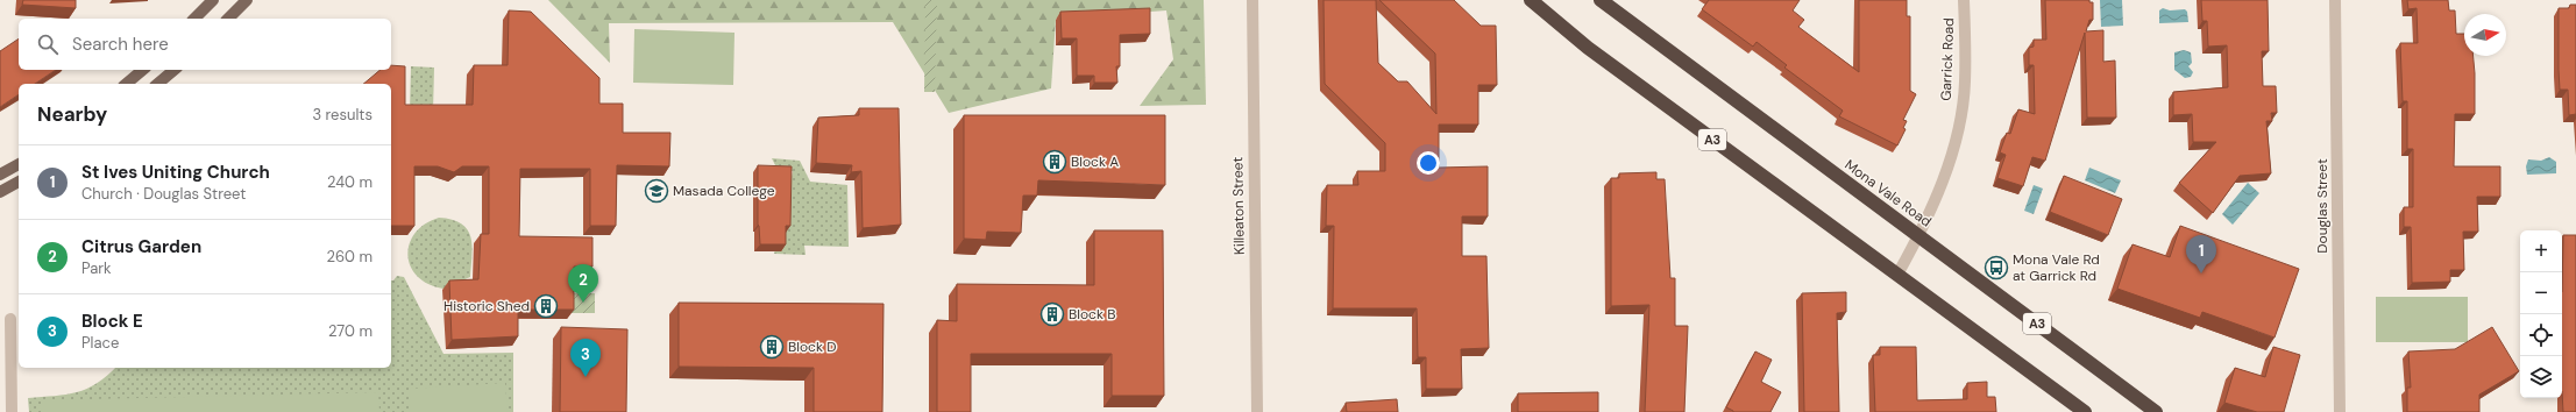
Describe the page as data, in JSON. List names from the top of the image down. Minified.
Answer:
{"streets":{"highway":["A3","Mona Vale Road"],"street":["Garrick Road","Killeaton Street","Douglas Street"]},"crossings":[["Garrick Road","A3"],["Garrick Road","Mona Vale Road"]],"places":{"building":["Block A","Historic Shed","Block B","Block D"],"school or university":["Masada College"],"bus stop":["Mona Vale Rd at Garrick Rd"]},"north":"right","page":{"search":"Search here","heading":["Nearby","3 results"],"list":[{"mark":"1","name":"St Ives Uniting Church","note":"Church · Douglas Street","value":"240 m"},{"mark":"2","name":"Citrus Garden","note":"Park","value":"260 m"},{"mark":"3","name":"Block E","note":"Place","value":"270 m"}],"map_buttons":["+","−"],"pins":["1","2","3"]}}
